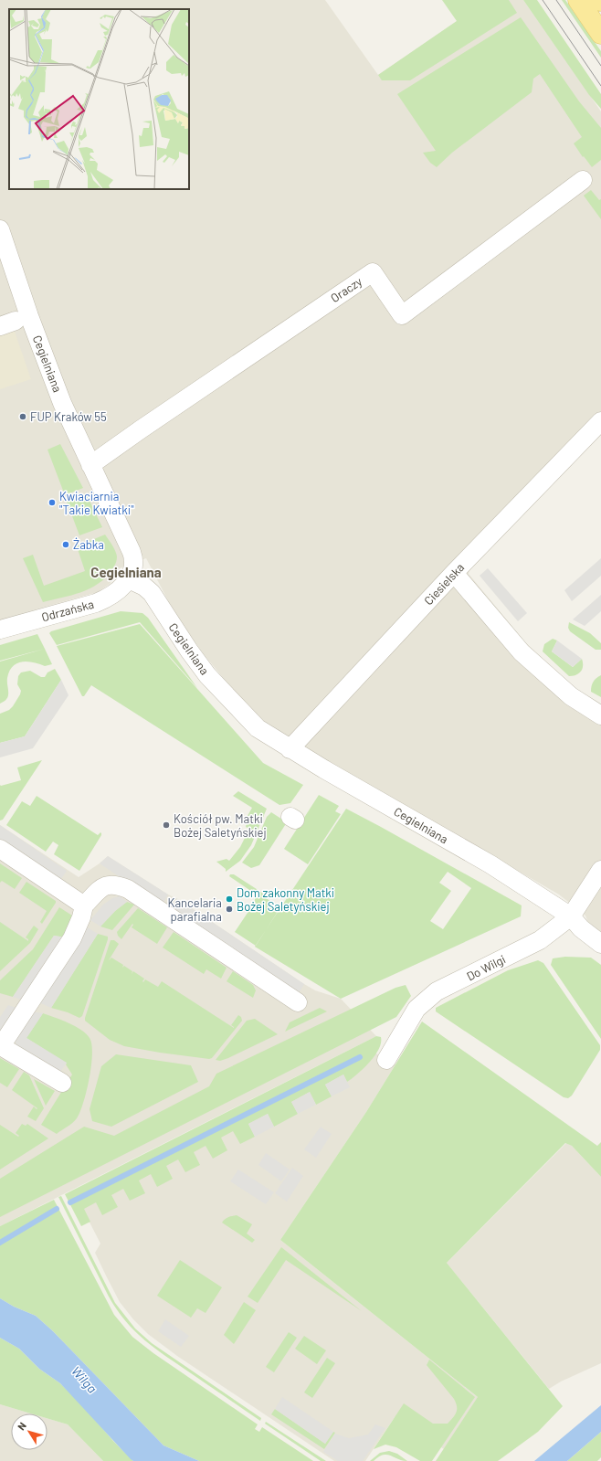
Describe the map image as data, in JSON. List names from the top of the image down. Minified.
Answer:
{"streets":{"street":["Oraczy","Cegielniana","Ciesielska","Odrzańska","Do Wilgi"]},"crossings":[["Oraczy","Cegielniana"],["Cegielniana","Ciesielska"],["Cegielniana","Odrzańska"],["Cegielniana","Do Wilgi"]],"districts":["Cegielniana"],"water":["Wilga"],"places":["FUP Kraków 55","Kwiaciarnia \"Takie Kwiatki\"","Żabka","Kościół pw. Matki Bożej Saletyńskiej","Dom zakonny Matki Bożej Saletyńskiej","Kancelaria parafialna"],"north":"top left"}
